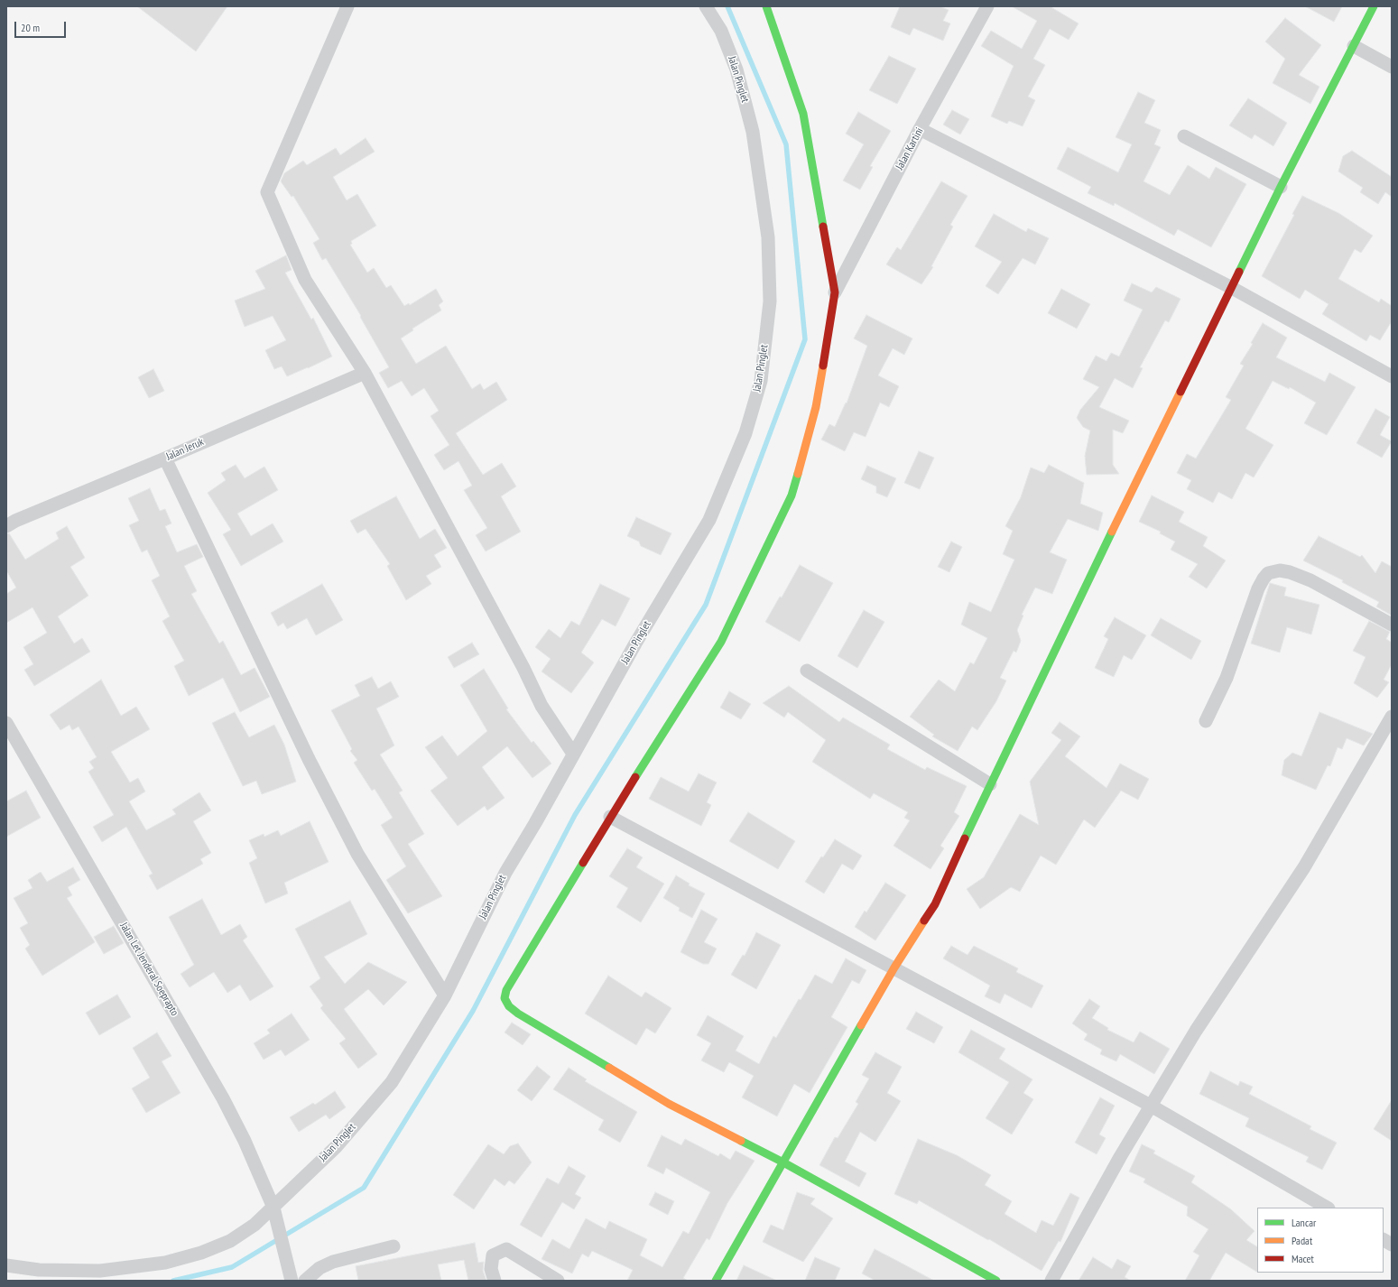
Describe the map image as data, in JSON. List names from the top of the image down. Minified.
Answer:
{"streets":{"street":["Jalan Pinglet","Jalan Kartini","Jalan Jeruk","Jalan Let Jenderal Soeprapto"]},"crossings":[["Jalan Pinglet","Jalan Let Jenderal Soeprapto"]],"legend":["Lancar","Padat","Macet"],"scale_bar":"20 m"}
